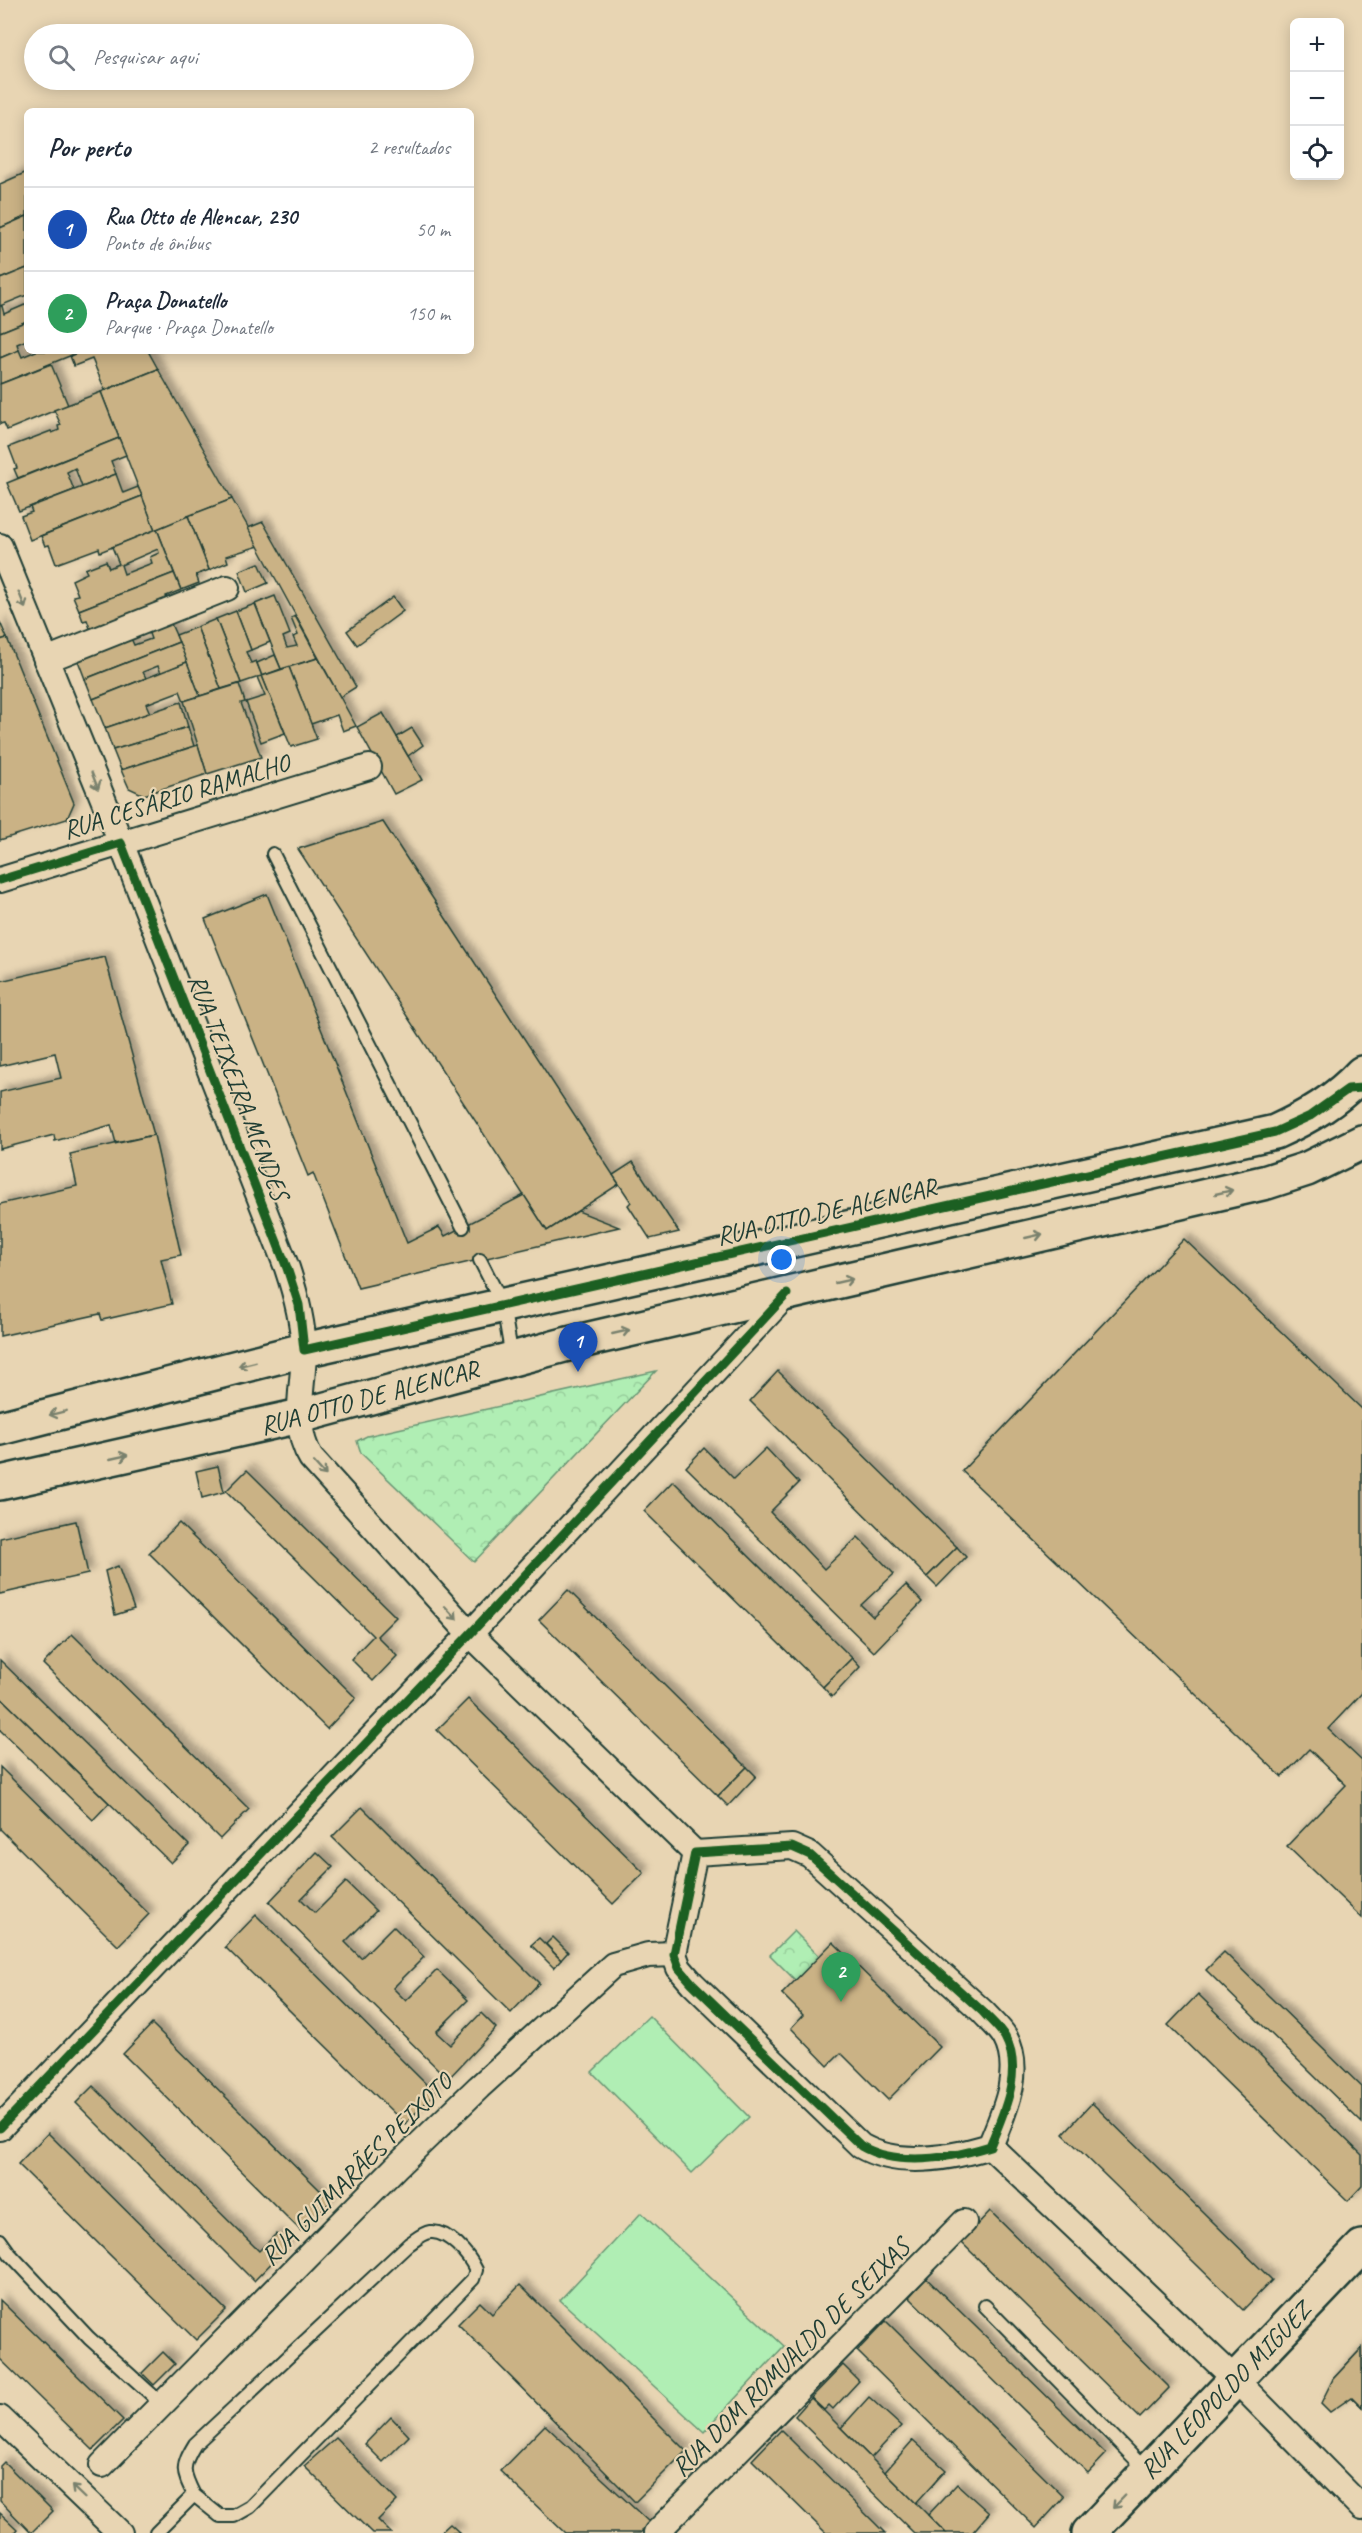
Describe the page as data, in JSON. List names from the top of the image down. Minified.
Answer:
{"streets":{"main road":["RUA OTTO DE ALENCAR","RUA LEOPOLDO MIGUEZ"],"street":["RUA CESÁRIO RAMALHO","RUA TEIXEIRA MENDES","RUA GUIMARÃES PEIXOTO","RUA DOM ROMUALDO DE SEIXAS"]},"crossings":[["RUA CESÁRIO RAMALHO","RUA TEIXEIRA MENDES"],["RUA TEIXEIRA MENDES","RUA OTTO DE ALENCAR"]],"one_way":["RUA TEIXEIRA MENDES"],"page":{"map_buttons":["+","−"],"search":"Pesquisar aqui","heading":["Por perto","2 resultados"],"list":[{"mark":"1","name":"Rua Otto de Alencar, 230","note":"Ponto de ônibus","value":"50 m"},{"mark":"2","name":"Praça Donatello","note":"Parque · Praça Donatello","value":"150 m"}],"pins":["1","2"]}}
